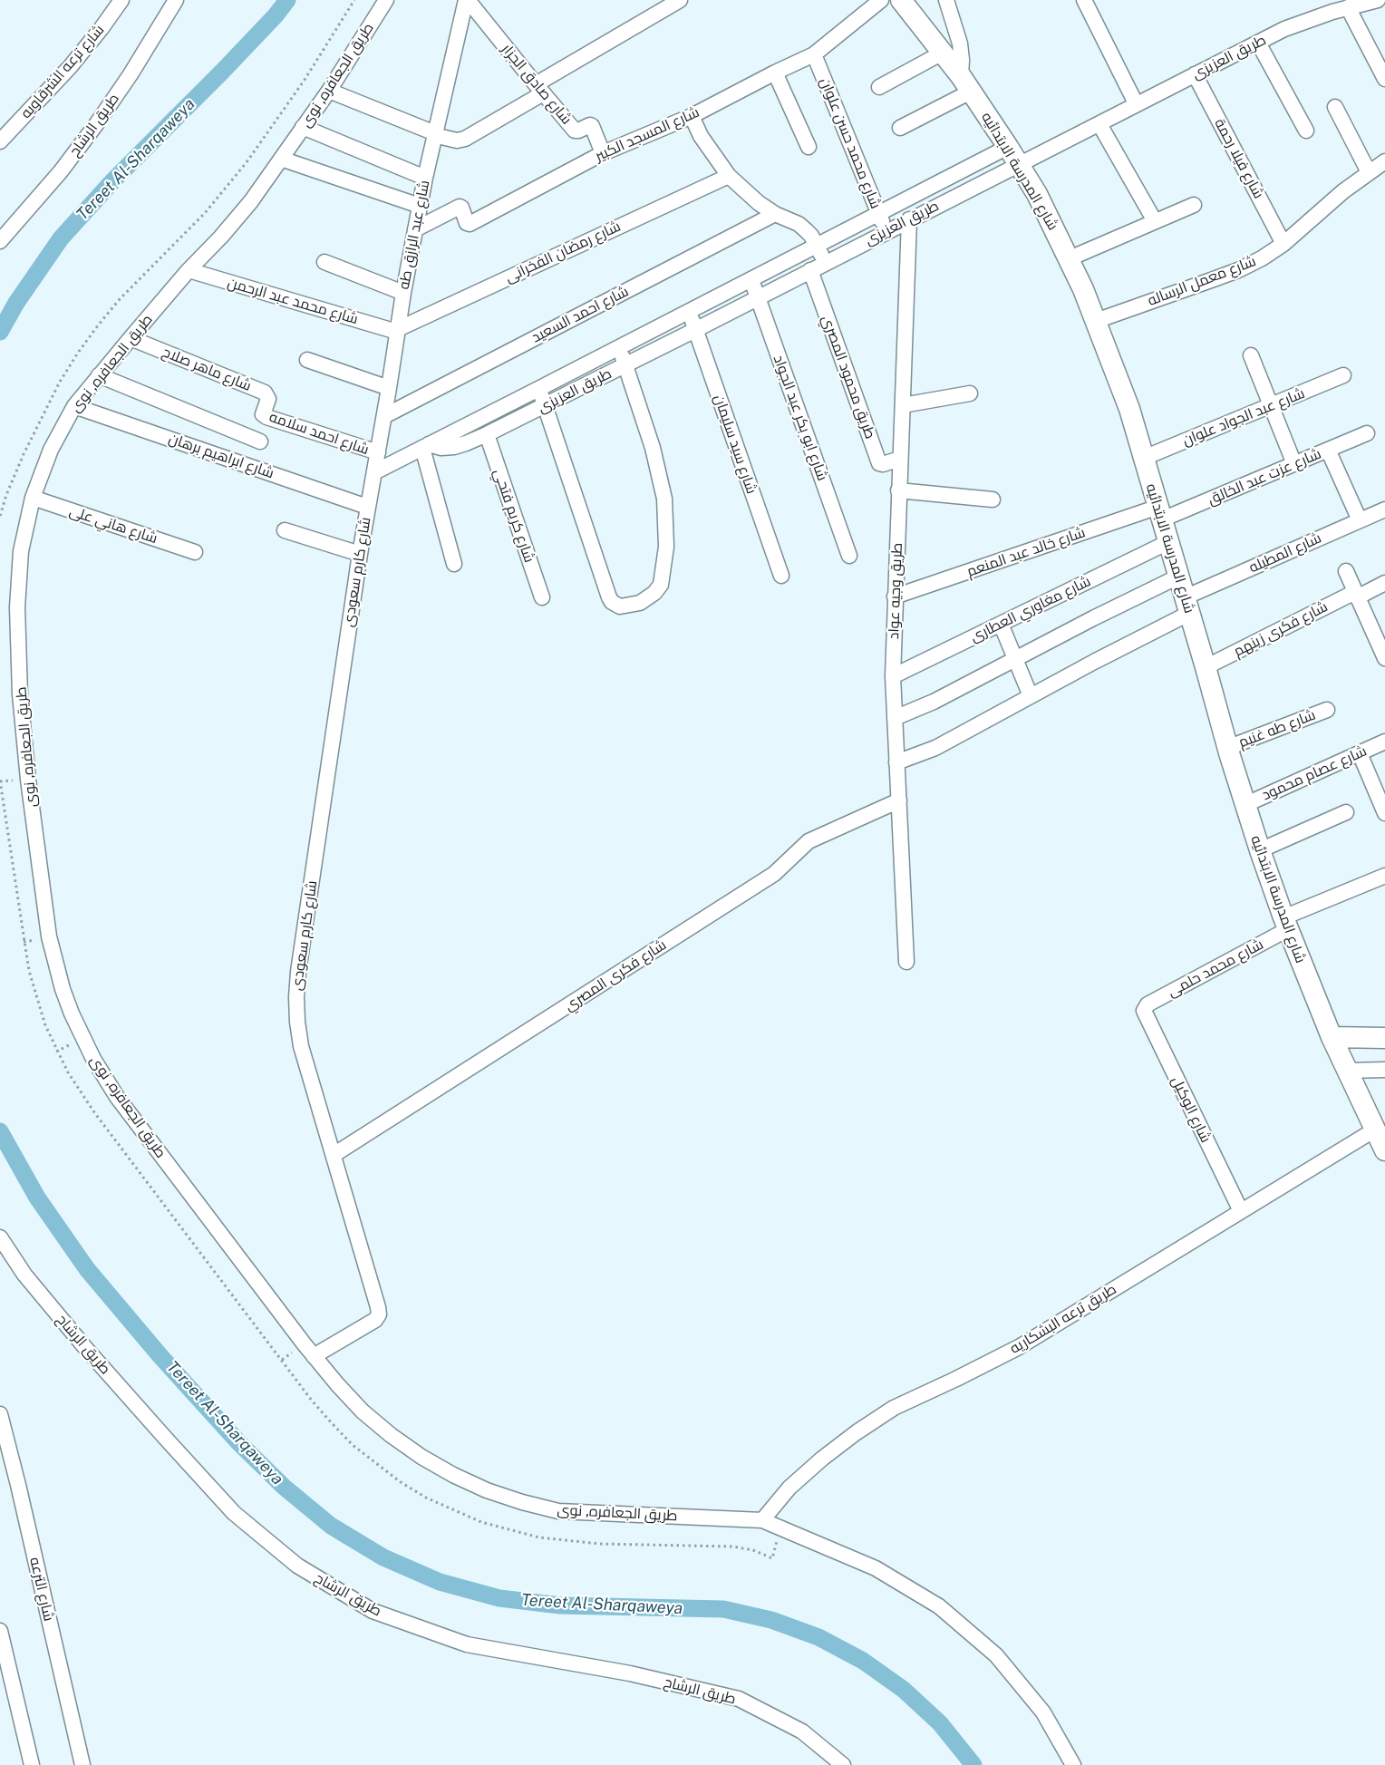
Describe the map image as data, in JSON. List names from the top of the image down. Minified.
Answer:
{"streets":{"street":["طريق العزيزى","شارع ترعه الشرقاويه","طريق الجعافره, نوى","شارع صادق الجزار","طريق الرشاح","شارع المسجد الكبير","شارع محمد حسن علوان","شارع فيلا رحمة","شارع المدرسة الابتدائيه","شارع عبد الرازق طه","شارع رمضان الفخرانى","شارع معمل الرساله","شارع محمد عبد الرحمن","شارع احمد السعيد","شارع ماهر صلاح","طريق محمود المصري","شارع عبد الجواد علوان","شارع ابو بكر عبد الجواد","شارع احمد سلامه","شارع سيد سليمان","شارع ابراهيم برهان","شارع عزت عبد الخالق","شارع كريم فتحي","شارع هاني على","شارع خالد عبد المنعم","شارع المطيله","شارع كارم سعودى","طريق وجيه عواد","شارع مغاوري العطارى","شارع فكرى زينهم","شارع طه غنيم","شارع عصام محمود","شارع محمد حلمى","شارع فكرى المصري","شارع الوكيل","طريق ترعه البشكاريه","شارع الترعه"]},"crossings":[["طريق العزيزى","شارع محمد حسن علوان"],["طريق العزيزى","شارع فيلا رحمة"],["طريق العزيزى","شارع المدرسة الابتدائيه"],["طريق العزيزى","شارع عبد الرازق طه"],["طريق العزيزى","طريق محمود المصري"],["طريق العزيزى","شارع ابو بكر عبد الجواد"],["طريق العزيزى","شارع سيد سليمان"],["طريق العزيزى","شارع كريم فتحي"],["طريق العزيزى","شارع كارم سعودى"],["طريق العزيزى","طريق وجيه عواد"],["طريق الجعافره, نوى","شارع محمد عبد الرحمن"],["طريق الجعافره, نوى","شارع ماهر صلاح"],["طريق الجعافره, نوى","شارع ابراهيم برهان"],["طريق الجعافره, نوى","شارع هاني على"],["طريق الجعافره, نوى","شارع كارم سعودى"],["طريق الجعافره, نوى","طريق ترعه البشكاريه"],["شارع صادق الجزار","شارع المسجد الكبير"],["شارع صادق الجزار","شارع عبد الرازق طه"],["شارع المسجد الكبير","شارع محمد حسن علوان"],["شارع المسجد الكبير","شارع عبد الرازق طه"],["شارع فيلا رحمة","شارع معمل الرساله"],["شارع المدرسة الابتدائيه","شارع معمل الرساله"],["شارع المدرسة الابتدائيه","شارع عبد الجواد علوان"],["شارع المدرسة الابتدائيه","شارع عزت عبد الخالق"],["شارع المدرسة الابتدائيه","شارع خالد عبد المنعم"],["شارع المدرسة الابتدائيه","شارع المطيله"],["شارع المدرسة الابتدائيه","شارع مغاوري العطارى"],["شارع المدرسة الابتدائيه","شارع فكرى زينهم"],["شارع المدرسة الابتدائيه","شارع طه غنيم"],["شارع المدرسة الابتدائيه","شارع عصام محمود"],["شارع المدرسة الابتدائيه","شارع محمد حلمى"],["شارع المدرسة الابتدائيه","طريق ترعه البشكاريه"],["شارع عبد الرازق طه","شارع رمضان الفخرانى"],["شارع عبد الرازق طه","شارع محمد عبد الرحمن"],["شارع عبد الرازق طه","شارع احمد السعيد"],["شارع عبد الرازق طه","شارع احمد سلامه"],["شارع عبد الرازق طه","شارع كارم سعودى"],["شارع رمضان الفخرانى","شارع محمد عبد الرحمن"],["شارع ماهر صلاح","شارع احمد سلامه"],["طريق محمود المصري","طريق وجيه عواد"],["شارع ابراهيم برهان","شارع كارم سعودى"],["شارع عزت عبد الخالق","شارع خالد عبد المنعم"],["شارع خالد عبد المنعم","طريق وجيه عواد"],["شارع المطيله","طريق وجيه عواد"],["شارع كارم سعودى","شارع فكرى المصري"],["طريق وجيه عواد","شارع مغاوري العطارى"],["طريق وجيه عواد","شارع فكرى المصري"],["شارع محمد حلمى","شارع الوكيل"],["شارع الوكيل","طريق ترعه البشكاريه"]],"water":["Tereet Al-Sharqaweya"]}
